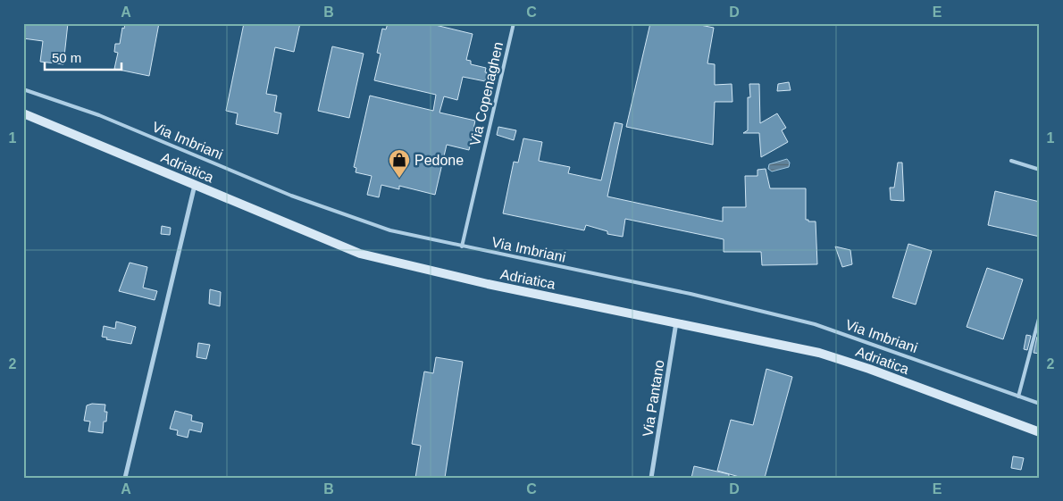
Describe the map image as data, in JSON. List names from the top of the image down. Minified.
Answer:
{"streets":{"main road":["Adriatica"],"street":["Via Pantano"],"lane":["Via Copenaghen","Via Imbriani"]},"crossings":[["Via Copenaghen","Via Imbriani"],["Adriatica","Via Pantano"]],"places":{"shop":["Pedone"]},"scale_bar":"50 m","grid":{"columns":["A","B","C","D","E"],"rows":["1","2"]}}
